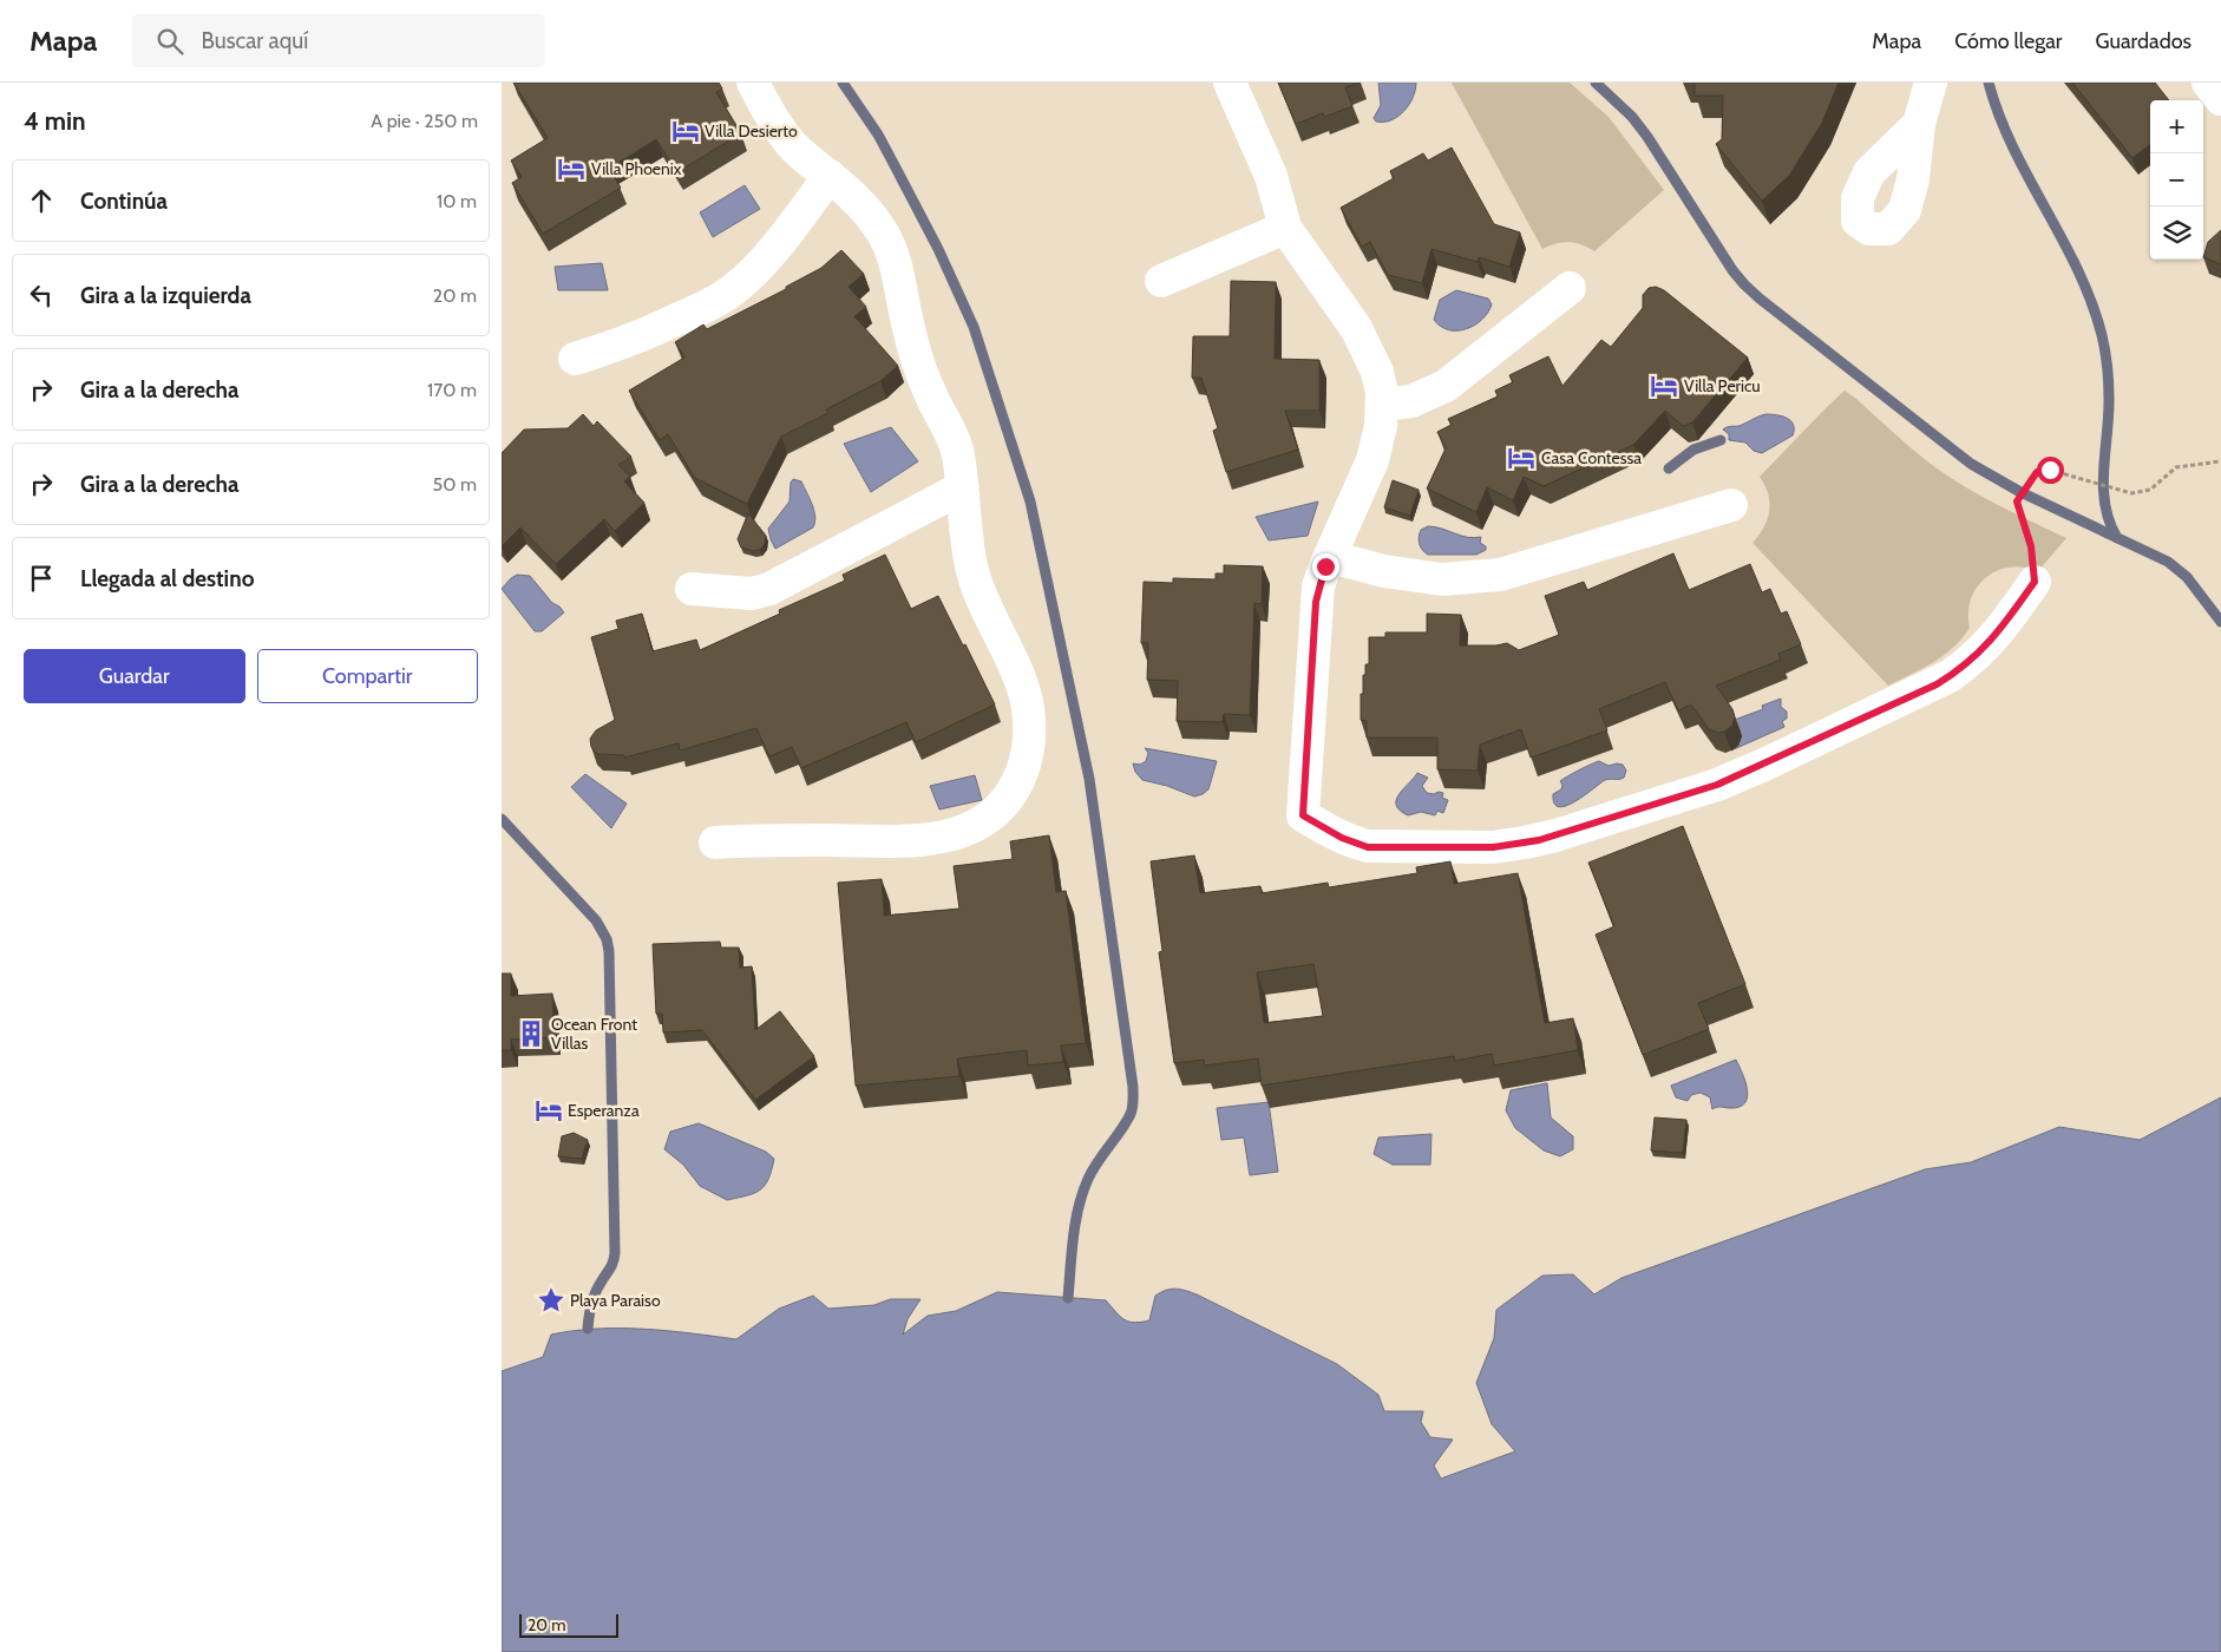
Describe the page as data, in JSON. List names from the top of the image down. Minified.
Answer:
{"places":{"hotel":["Villa Desierto","Villa Phoenix","Villa Pericu","Casa Contessa","Esperanza"],"building":["Ocean Front Villas"],"place":["Playa Paraiso"]},"scale_bar":"20 m","page":{"header":"Mapa","search":"Buscar aquí","nav":["Mapa","Cómo llegar","Guardados"],"heading":["4 min","A pie · 250 m"],"map_buttons":["+","−"],"list":[["Continúa","10 m"],["Gira a la izquierda","20 m"],["Gira a la derecha","170 m"],["Gira a la derecha","50 m"],"Llegada al destino"],"buttons":["Guardar","Compartir"],"scale":"20 m"}}
